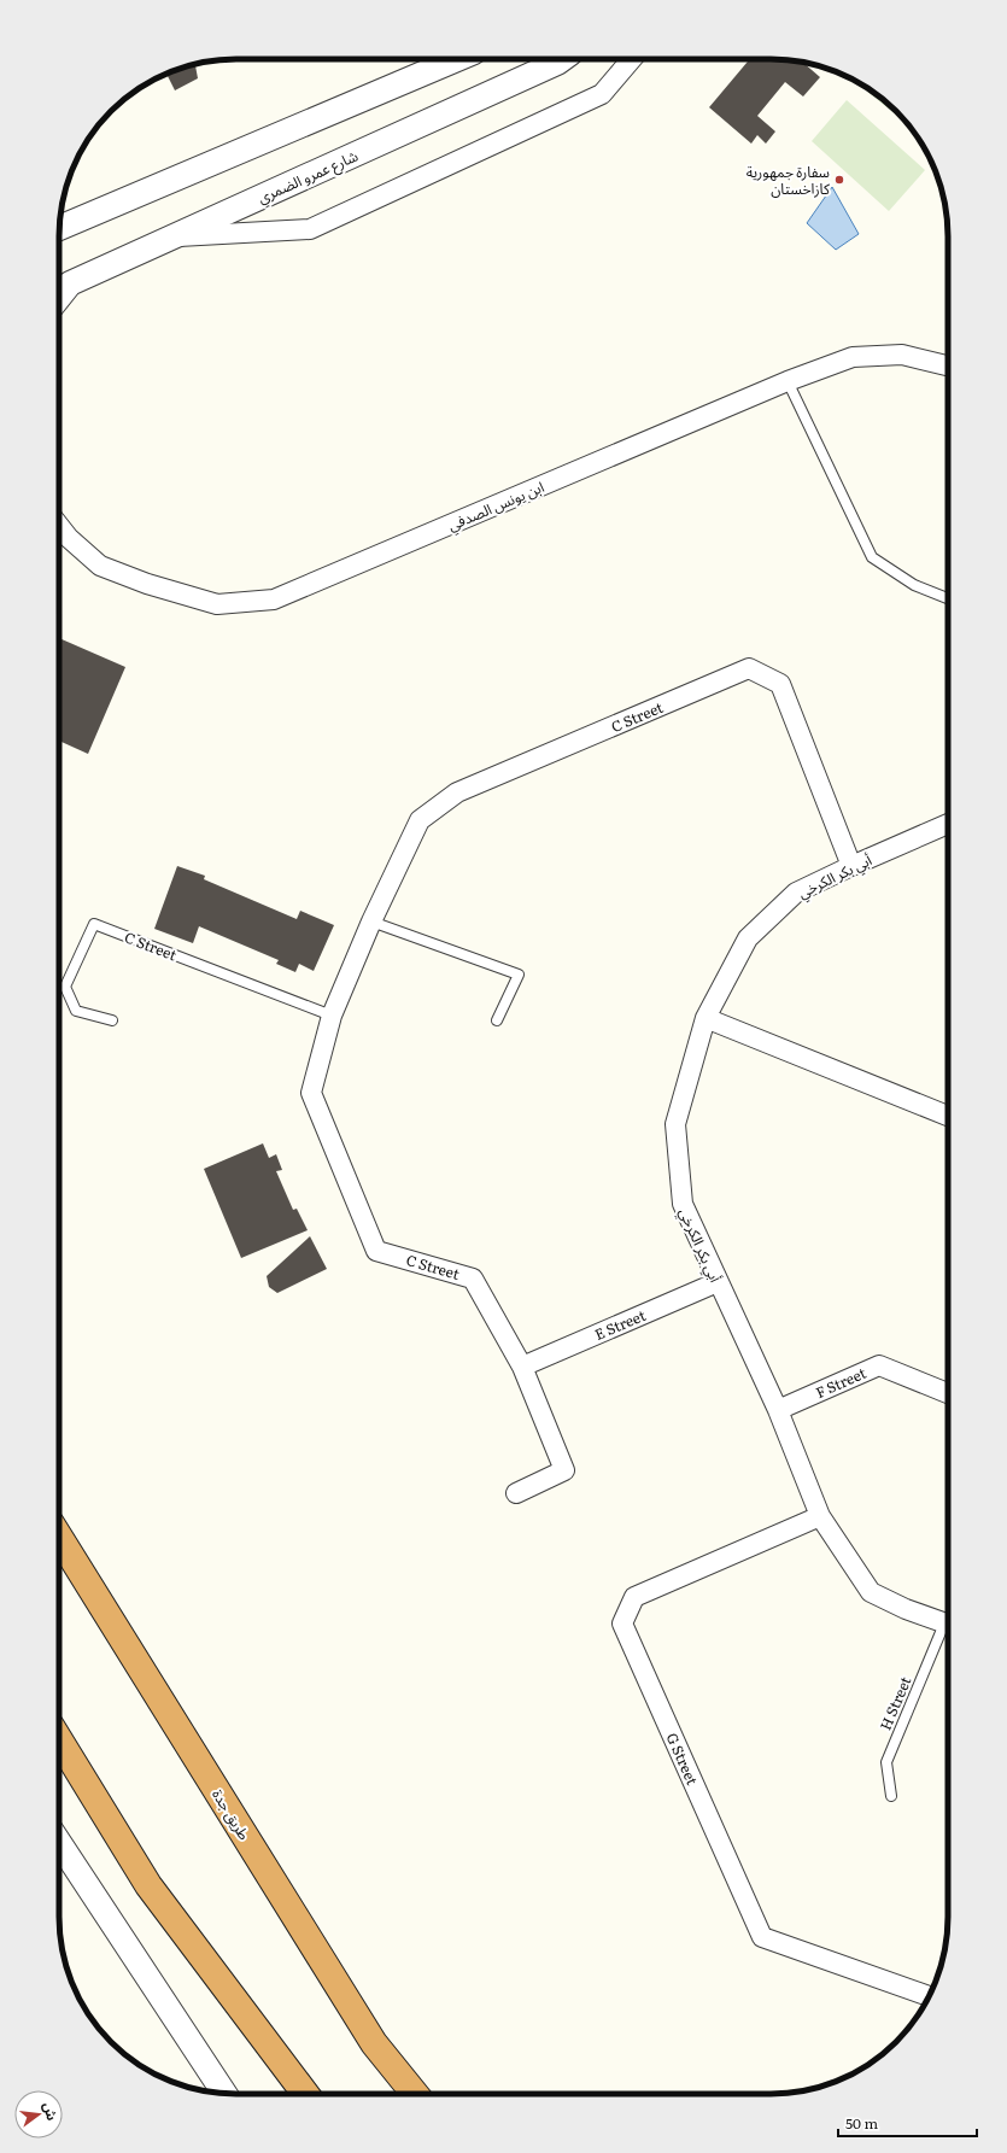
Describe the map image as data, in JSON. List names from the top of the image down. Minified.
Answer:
{"streets":{"highway":["طريق جدة"],"street":["شارع عمرو الضمري","ابن يونس الصدفي","C Street","أبي بكر الكرخي","E Street","F Street","G Street"],"lane":["H Street"]},"crossings":[["C Street","أبي بكر الكرخي"],["C Street","E Street"],["أبي بكر الكرخي","E Street"],["أبي بكر الكرخي","F Street"],["أبي بكر الكرخي","G Street"]],"places":["سفارة جمهورية كازاخستان"],"scale_bar":"50 m","north":"right"}
